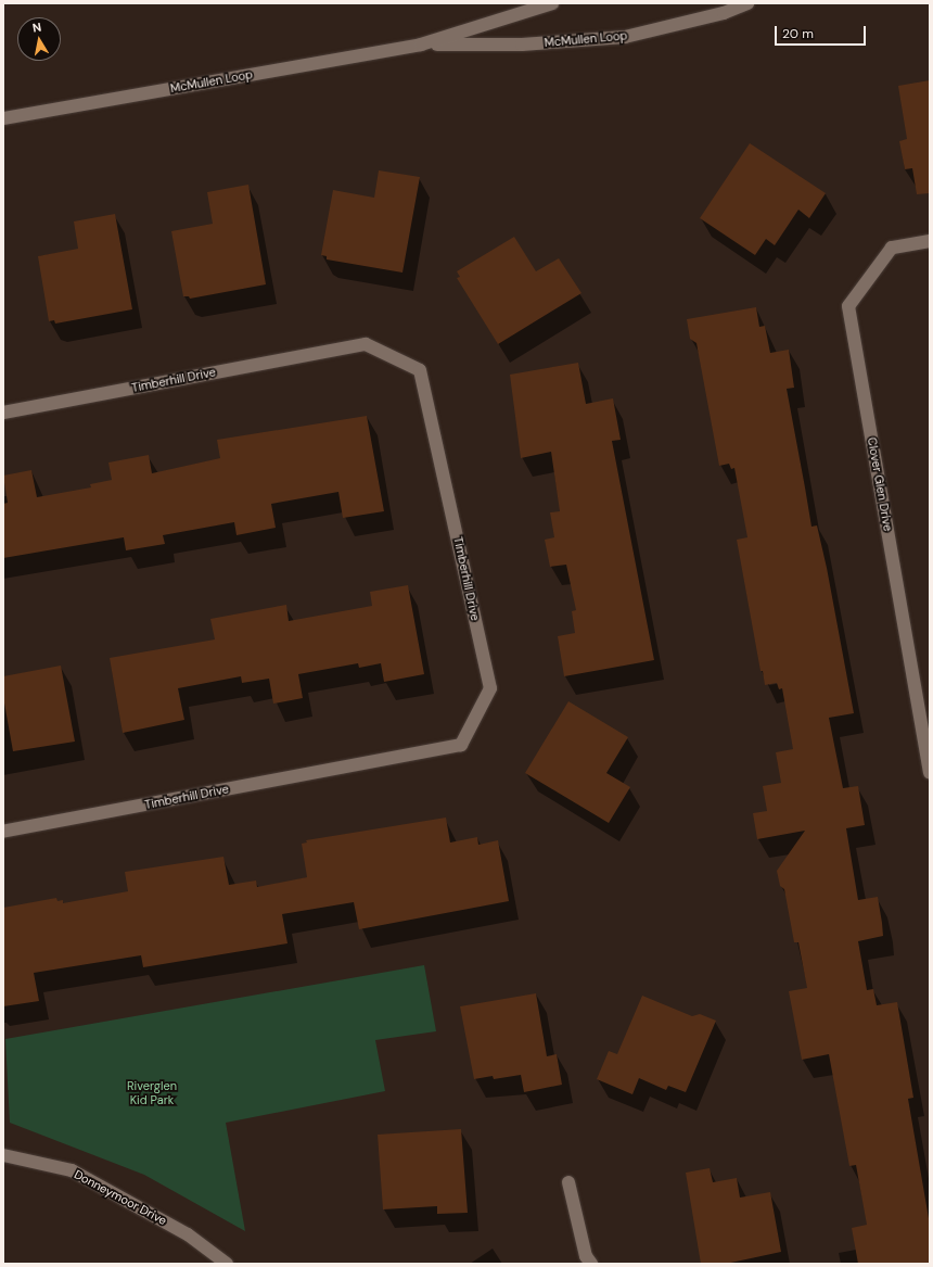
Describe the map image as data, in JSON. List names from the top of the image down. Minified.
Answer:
{"streets":{"street":["McMullen Loop","Timberhill Drive","Clover Glen Drive","Donneymoor Drive"]},"parks":["Riverglen Kid Park"],"scale_bar":"20 m","north":"top"}
